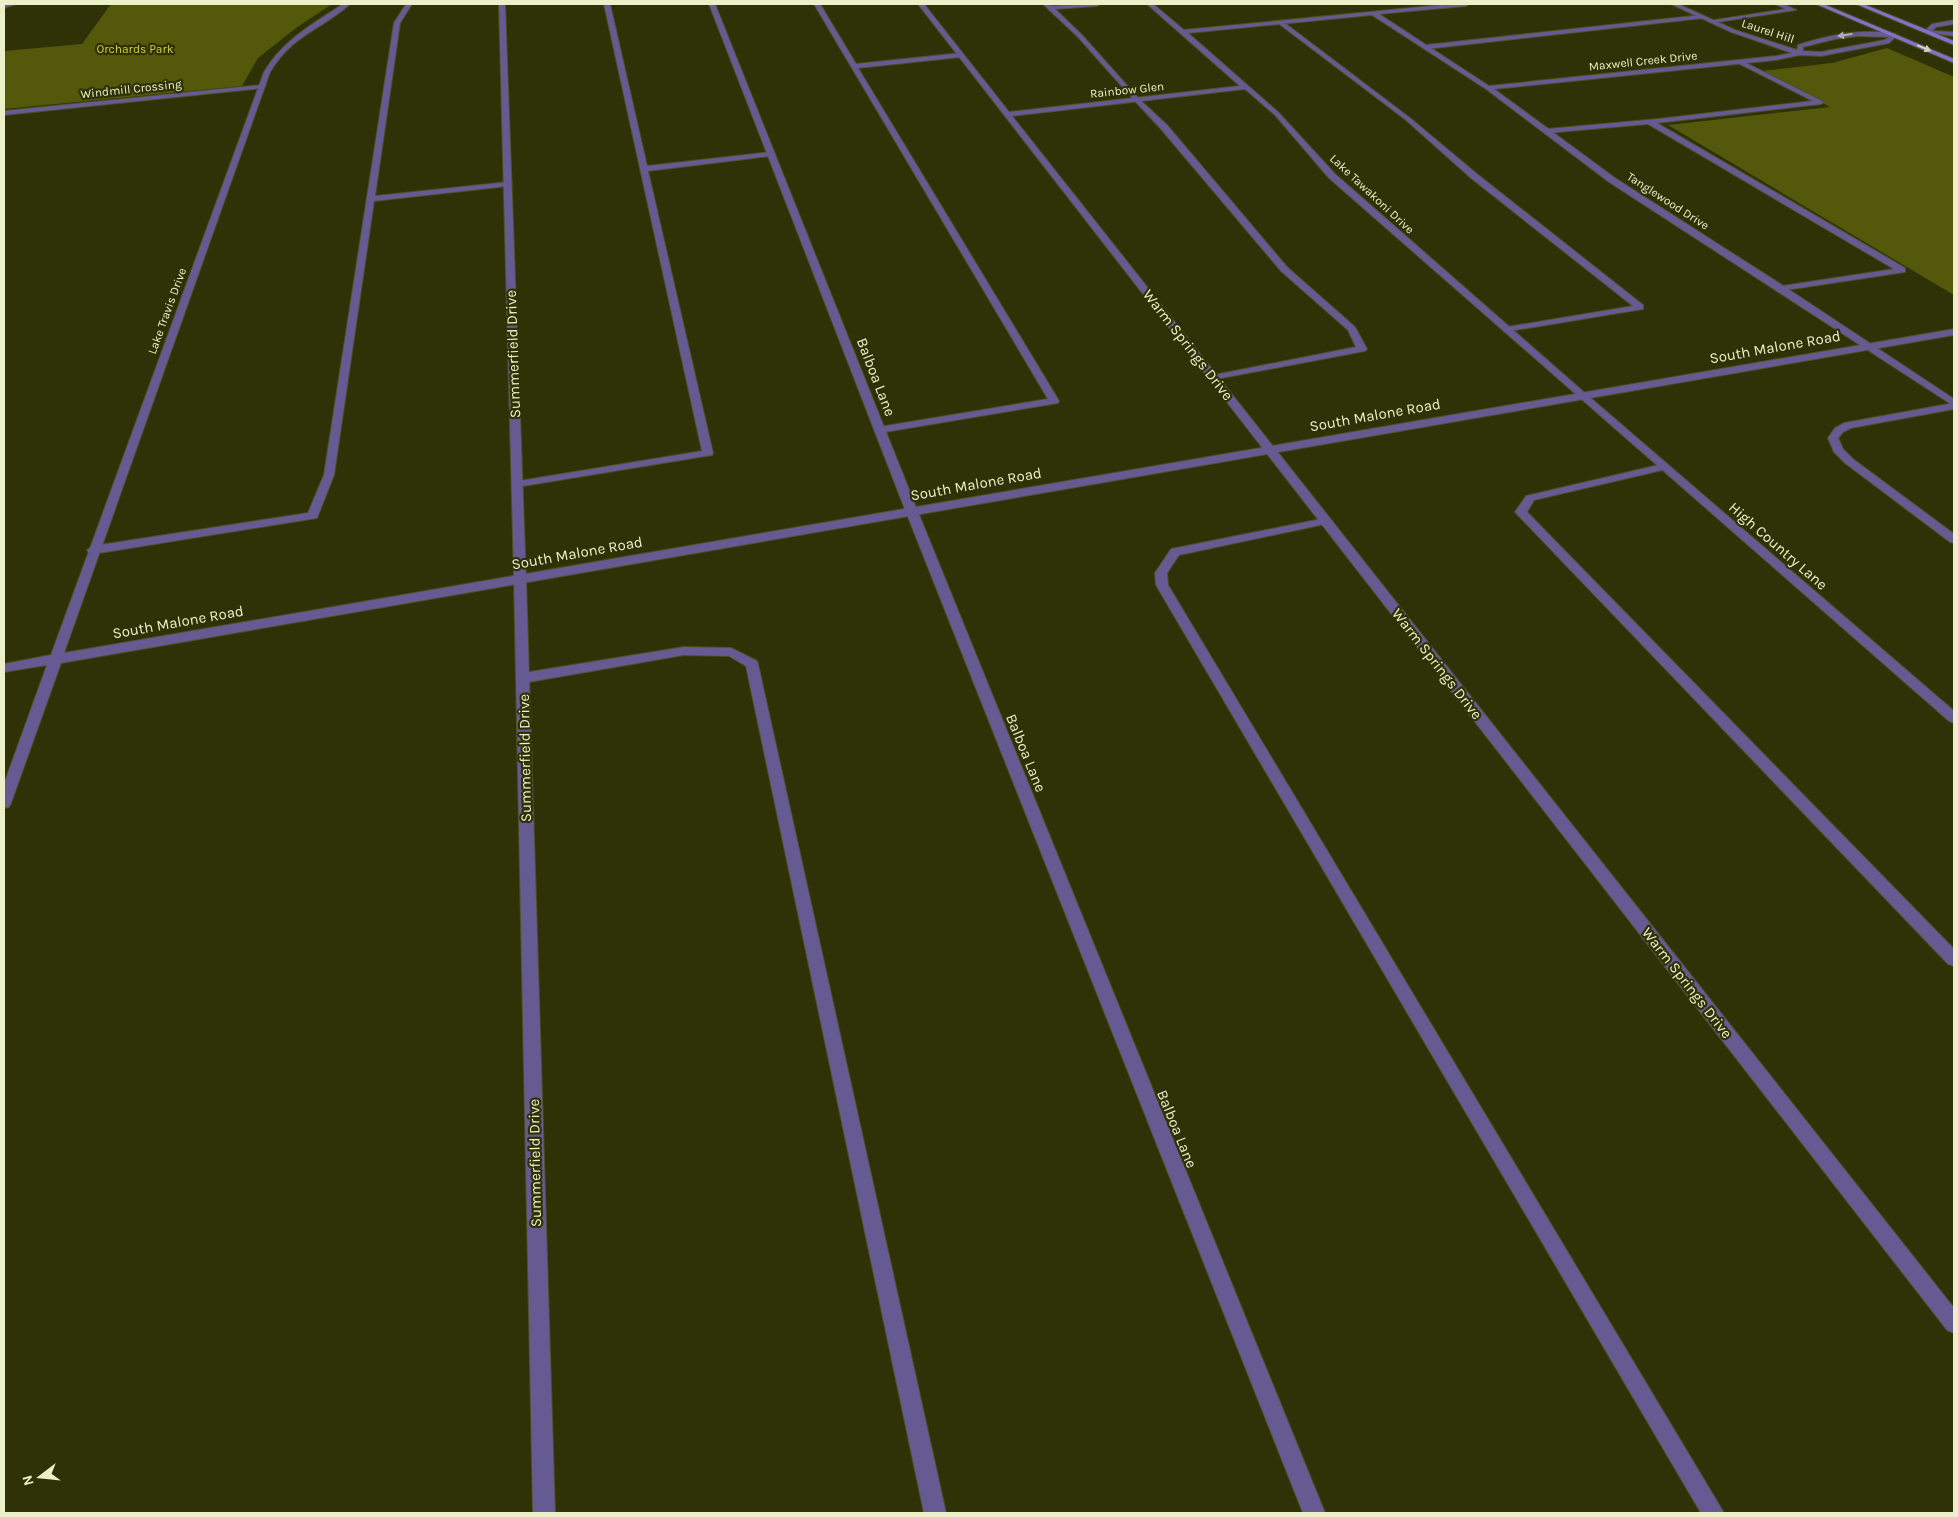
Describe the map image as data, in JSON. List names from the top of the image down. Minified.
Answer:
{"streets":{"street":["Laurel Hill","Maxwell Creek Drive","Windmill Crossing","Rainbow Glen","Lake Tawakoni Drive","Tanglewood Drive","Lake Travis Drive","Warm Springs Drive","South Malone Road","Summerfield Drive","Balboa Lane","High Country Lane"]},"crossings":[["Laurel Hill","Maxwell Creek Drive"],["Maxwell Creek Drive","Tanglewood Drive"],["Windmill Crossing","Lake Travis Drive"],["Rainbow Glen","Lake Tawakoni Drive"],["Rainbow Glen","Warm Springs Drive"],["Lake Tawakoni Drive","South Malone Road"],["Lake Tawakoni Drive","High Country Lane"],["Tanglewood Drive","South Malone Road"],["Lake Travis Drive","South Malone Road"],["Warm Springs Drive","South Malone Road"],["South Malone Road","Summerfield Drive"],["South Malone Road","Balboa Lane"],["South Malone Road","High Country Lane"]],"parks":["Orchards Park"],"north":"left"}
